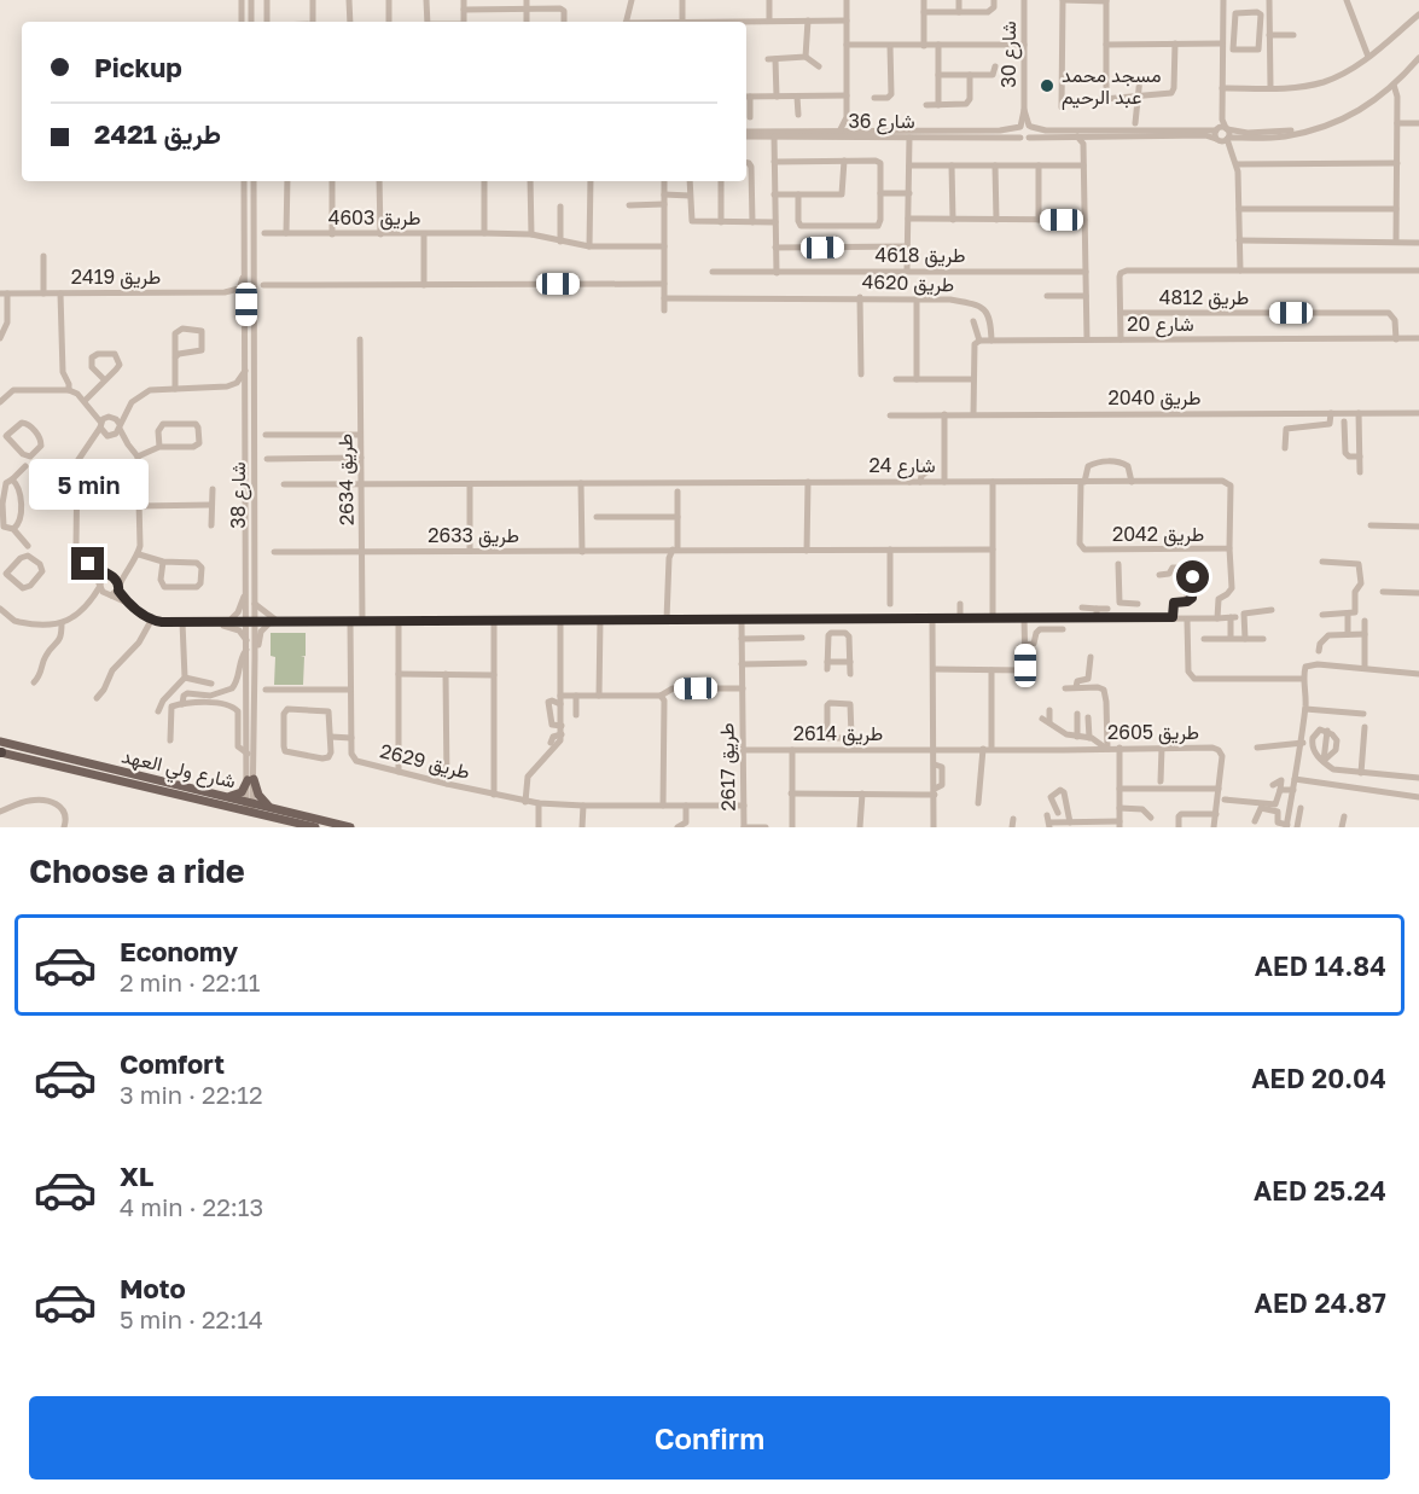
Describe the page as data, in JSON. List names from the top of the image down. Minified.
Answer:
{"streets":{"main road":["شارع ولي العهد"],"street":["شارع 30","شارع 36","طريق 4603","طريق 4618","طريق 2419","طريق 4620","طريق 4812","شارع 20","طريق 2040","شارع 24","طريق 2634","شارع 38","طريق 2042","طريق 2633","طريق 2605","طريق 2614","طريق 2629","طريق 2617"]},"crossings":[["شارع 30","شارع 36"],["طريق 2419","شارع 38"],["طريق 4620","شارع 20"],["طريق 4812","شارع 20"],["شارع 24","طريق 2634"],["شارع 24","طريق 2042"],["طريق 2634","طريق 2633"],["شارع 38","شارع ولي العهد"],["طريق 2614","طريق 2617"],["طريق 2629","طريق 2617"]],"places":["مسجد محمد عبد الرحيم"],"page":{"banner":["Pickup","طريق 2421"],"bubble":"5 min","heading":"Choose a ride","list":[{"name":"Economy","note":"2 min · 22:11","value":"AED 14.84"},{"name":"Comfort","note":"3 min · 22:12","value":"AED 20.04"},{"name":"XL","note":"4 min · 22:13","value":"AED 25.24"},{"name":"Moto","note":"5 min · 22:14","value":"AED 24.87"}],"buttons":"Confirm"}}
